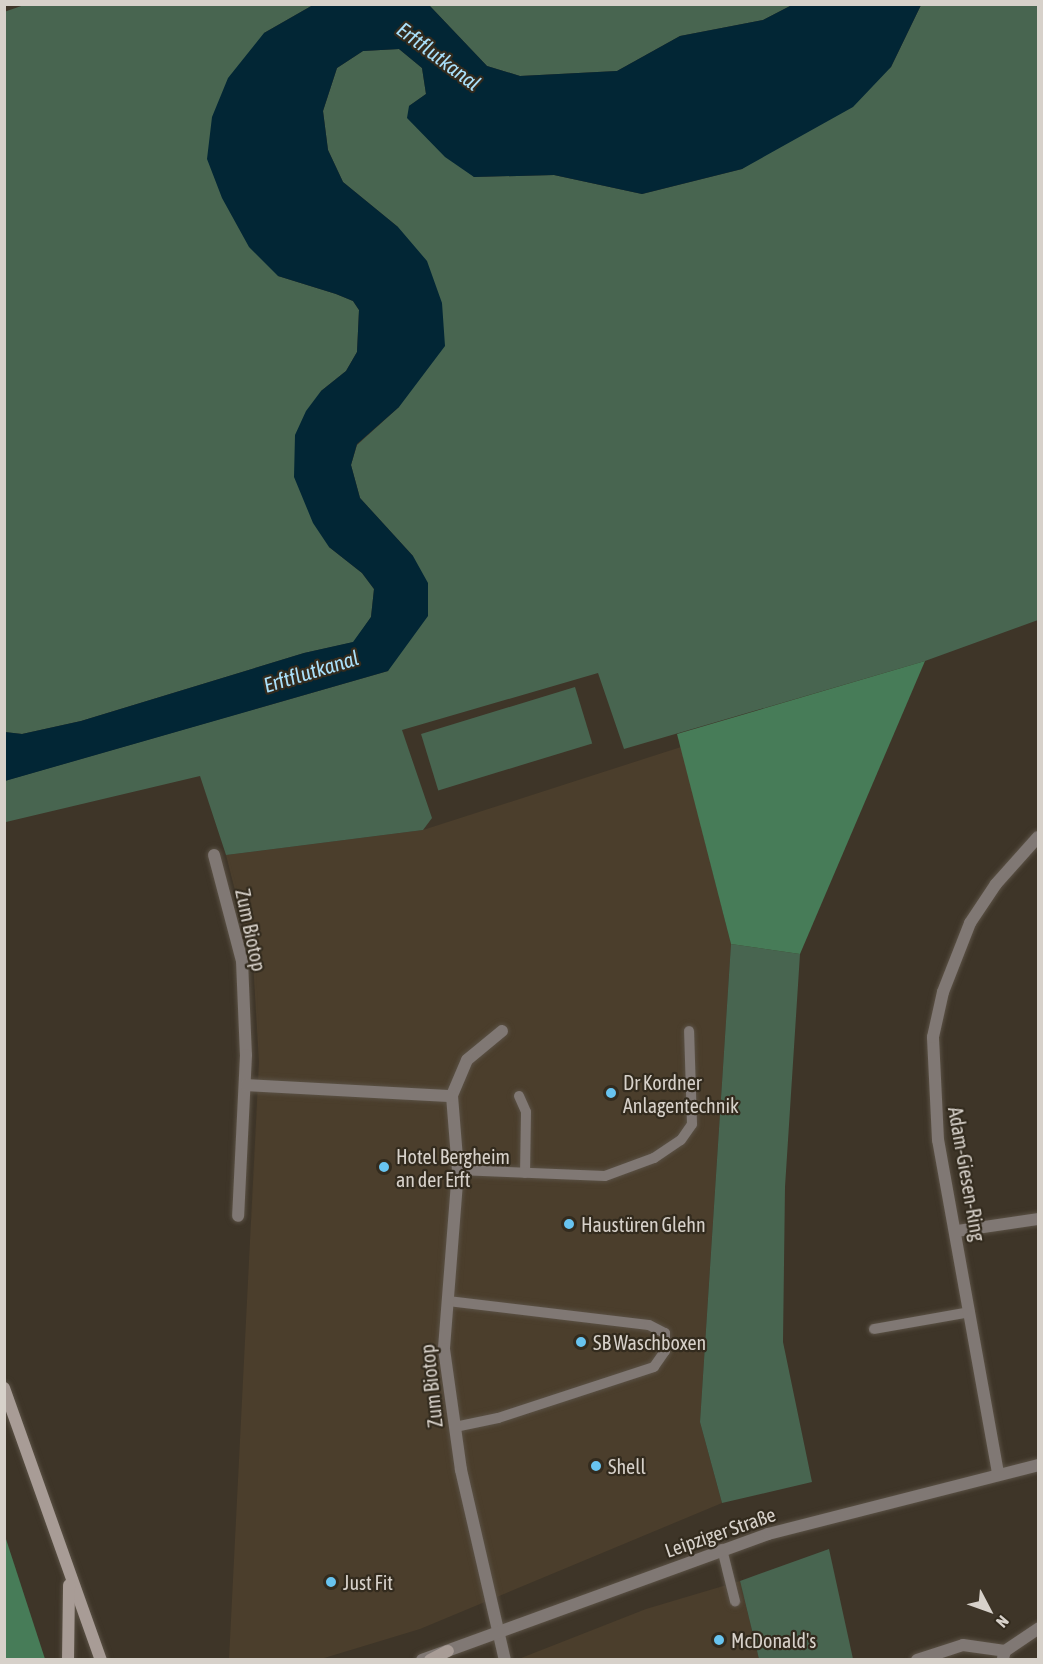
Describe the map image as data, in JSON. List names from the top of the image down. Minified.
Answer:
{"streets":{"street":["Zum Biotop","Adam-Giesen-Ring","Leipziger Straße"]},"crossings":[["Zum Biotop","Leipziger Straße"],["Adam-Giesen-Ring","Leipziger Straße"]],"water":["Erftflutkanal"],"places":["Dr Kordner Anlagentechnik","Hotel Bergheim an der Erft","Haustüren Glehn","SB Waschboxen","Shell","Just Fit","McDonald's"],"north":"bottom right"}
